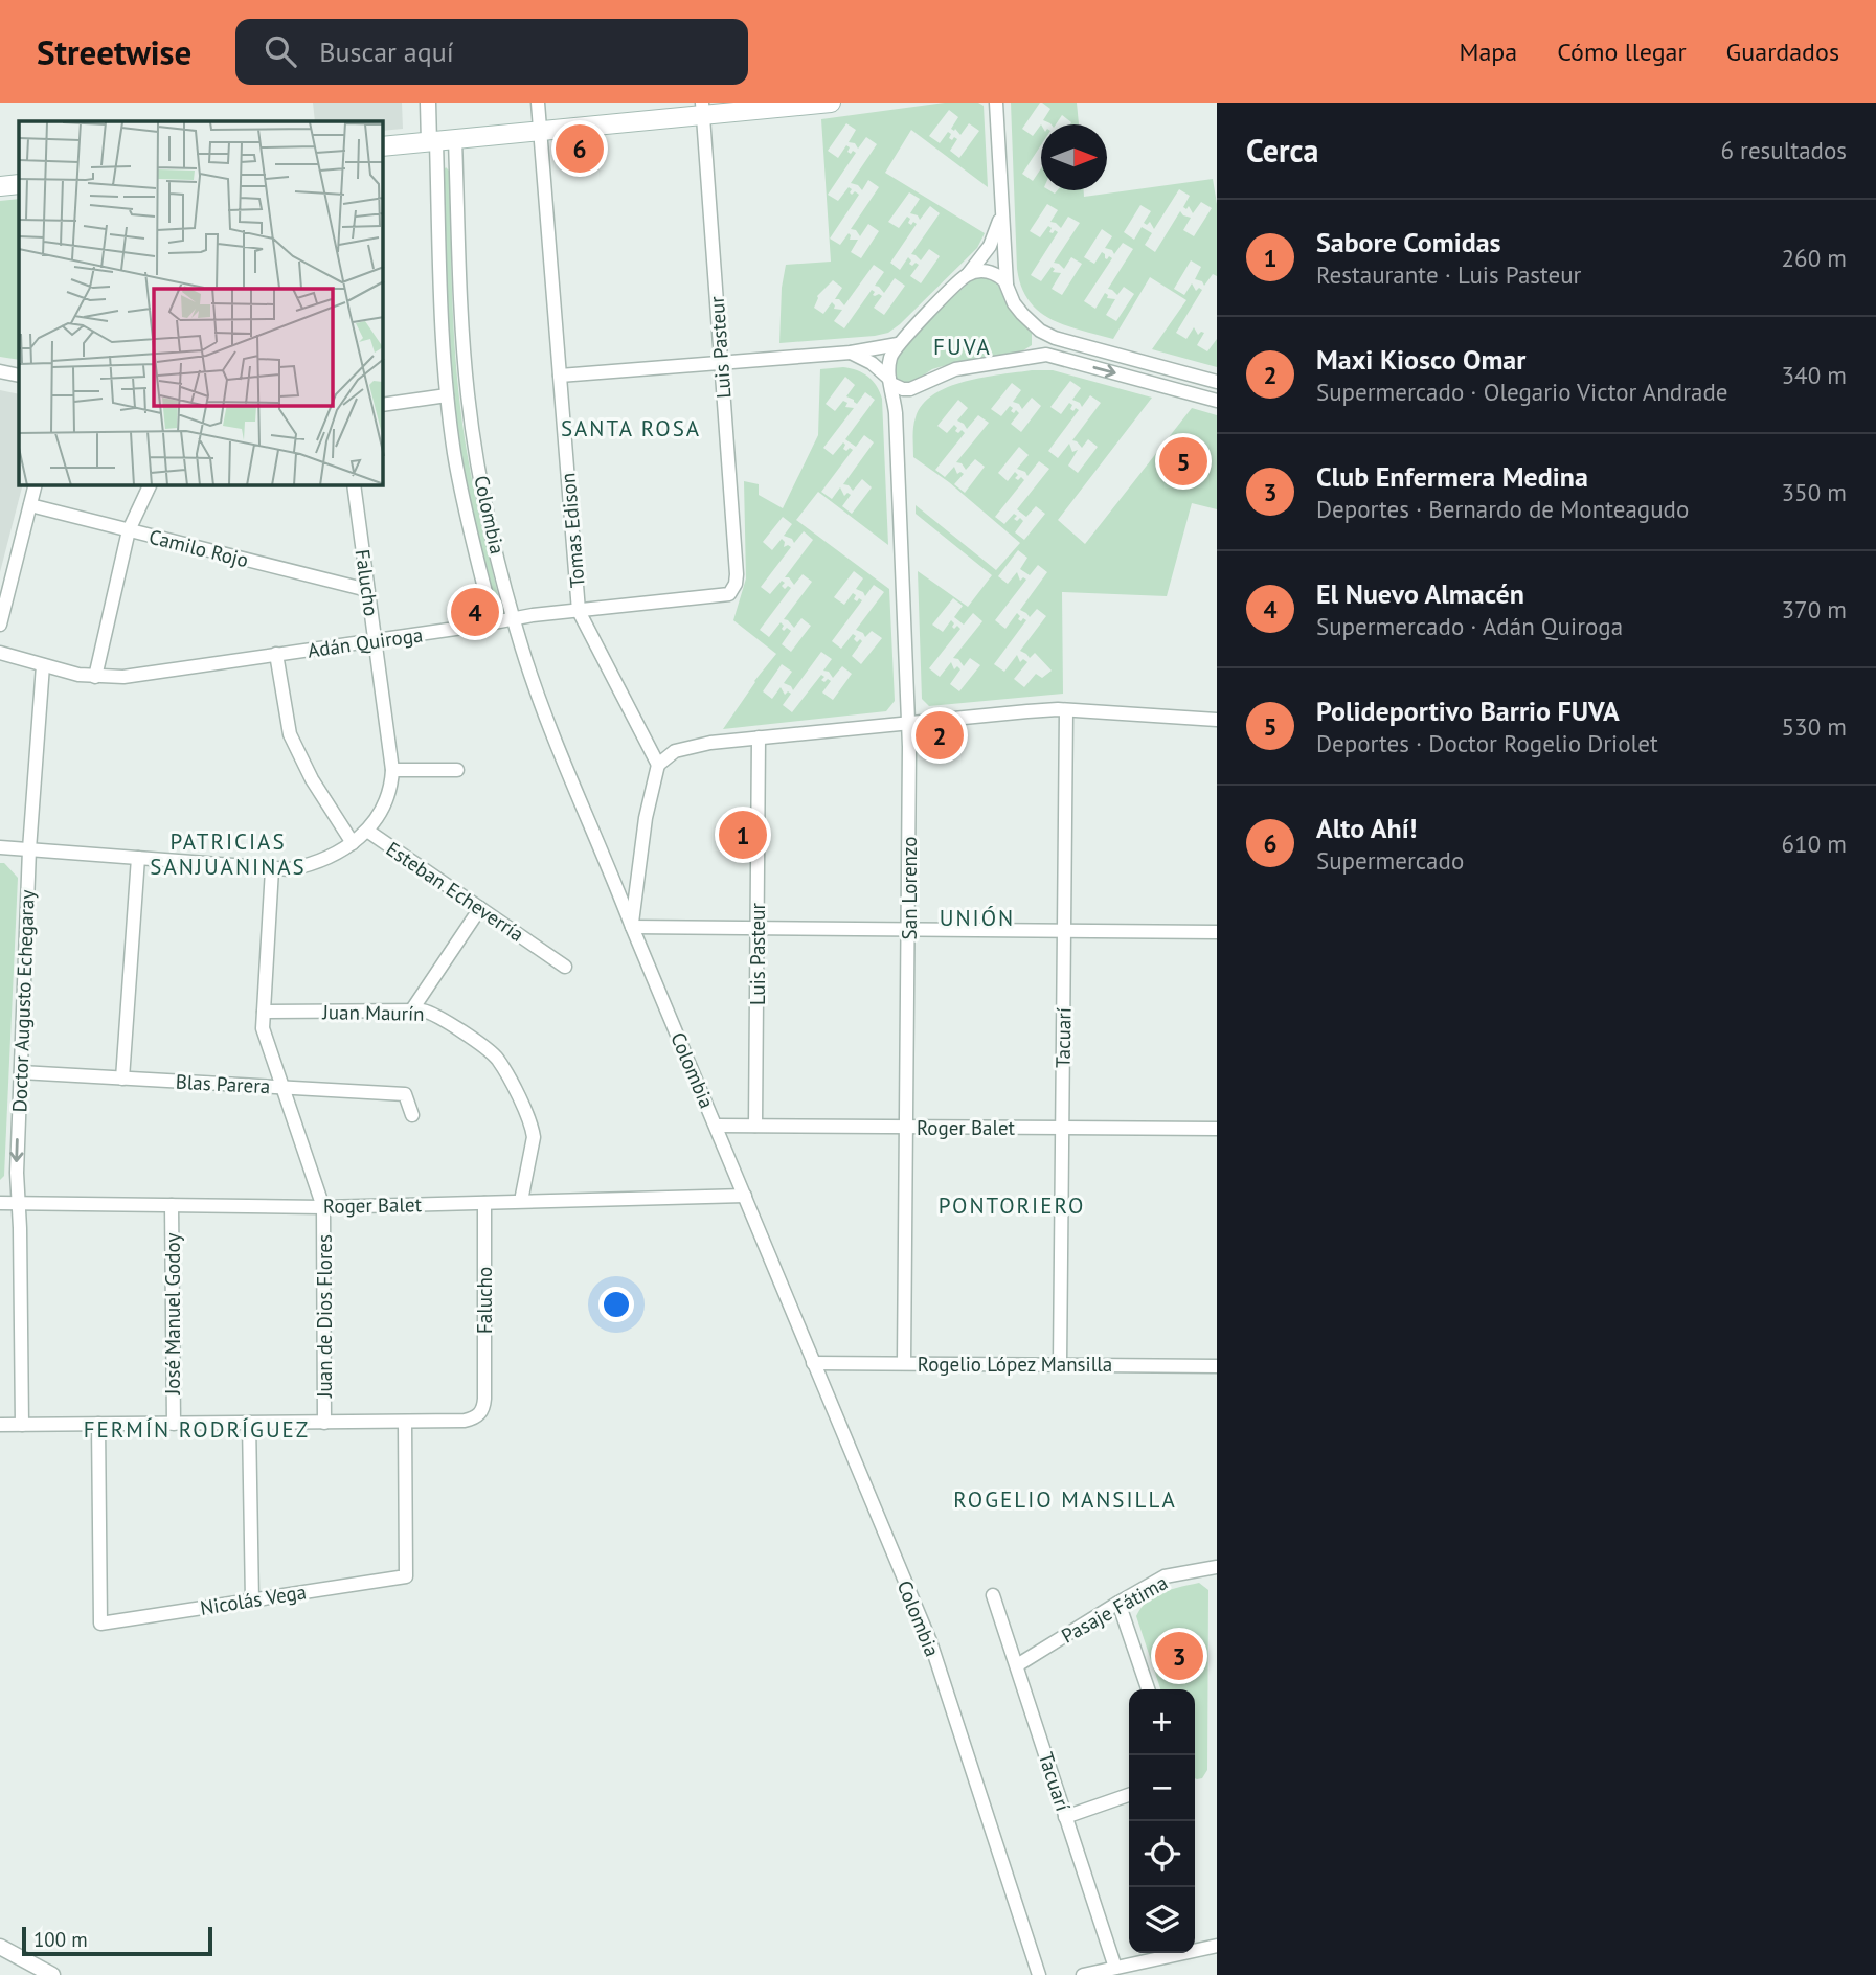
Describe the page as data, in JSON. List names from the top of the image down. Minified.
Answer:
{"streets":{"street":["Luis Pasteur","Colombia","Tomas Edison","Camilo Rojo","Falucho","Adán Quiroga","San Lorenzo","Esteban Echeverría","Doctor Augusto Echegaray","Juan Maurín","Tacuarí","Blas Parera","Roger Balet","José Manuel Godoy","Juan de Dios Flores","Rogelio López Mansilla","Nicolás Vega","Pasaje Fátima"]},"crossings":[["Luis Pasteur","Adán Quiroga"],["Luis Pasteur","Roger Balet"],["Colombia","Adán Quiroga"],["Colombia","Roger Balet"],["Colombia","Rogelio López Mansilla"],["Tomas Edison","Adán Quiroga"],["Camilo Rojo","Falucho"],["Falucho","Adán Quiroga"],["Falucho","Esteban Echeverría"],["Falucho","Roger Balet"],["Falucho","Nicolás Vega"],["Adán Quiroga","Doctor Augusto Echegaray"],["San Lorenzo","Roger Balet"],["San Lorenzo","Rogelio López Mansilla"],["Esteban Echeverría","Doctor Augusto Echegaray"],["Esteban Echeverría","Juan de Dios Flores"],["Doctor Augusto Echegaray","Blas Parera"],["Doctor Augusto Echegaray","Roger Balet"],["Juan Maurín","Roger Balet"],["Juan Maurín","Juan de Dios Flores"],["Tacuarí","Roger Balet"],["Tacuarí","Rogelio López Mansilla"],["Tacuarí","Pasaje Fátima"],["Blas Parera","Juan de Dios Flores"],["Roger Balet","José Manuel Godoy"],["Roger Balet","Juan de Dios Flores"]],"districts":["FUVA","SANTA ROSA","PATRICIAS SANJUANINAS","UNIÓN","PONTORIERO","FERMÍN RODRÍGUEZ","ROGELIO MANSILLA"],"scale_bar":"100 m","north":"right","page":{"header":"Streetwise","search":"Buscar aquí","nav":["Mapa","Cómo llegar","Guardados"],"heading":["Cerca","6 resultados"],"pins":["6","5","4","2","1","3"],"list":[{"mark":"1","name":"Sabore Comidas","note":"Restaurante · Luis Pasteur","value":"260 m"},{"mark":"2","name":"Maxi Kiosco Omar","note":"Supermercado · Olegario Victor Andrade","value":"340 m"},{"mark":"3","name":"Club Enfermera Medina","note":"Deportes · Bernardo de Monteagudo","value":"350 m"},{"mark":"4","name":"El Nuevo Almacén","note":"Supermercado · Adán Quiroga","value":"370 m"},{"mark":"5","name":"Polideportivo Barrio FUVA","note":"Deportes · Doctor Rogelio Driolet","value":"530 m"},{"mark":"6","name":"Alto Ahí!","note":"Supermercado","value":"610 m"}],"map_buttons":["+","−"],"scale":"100 m"}}
